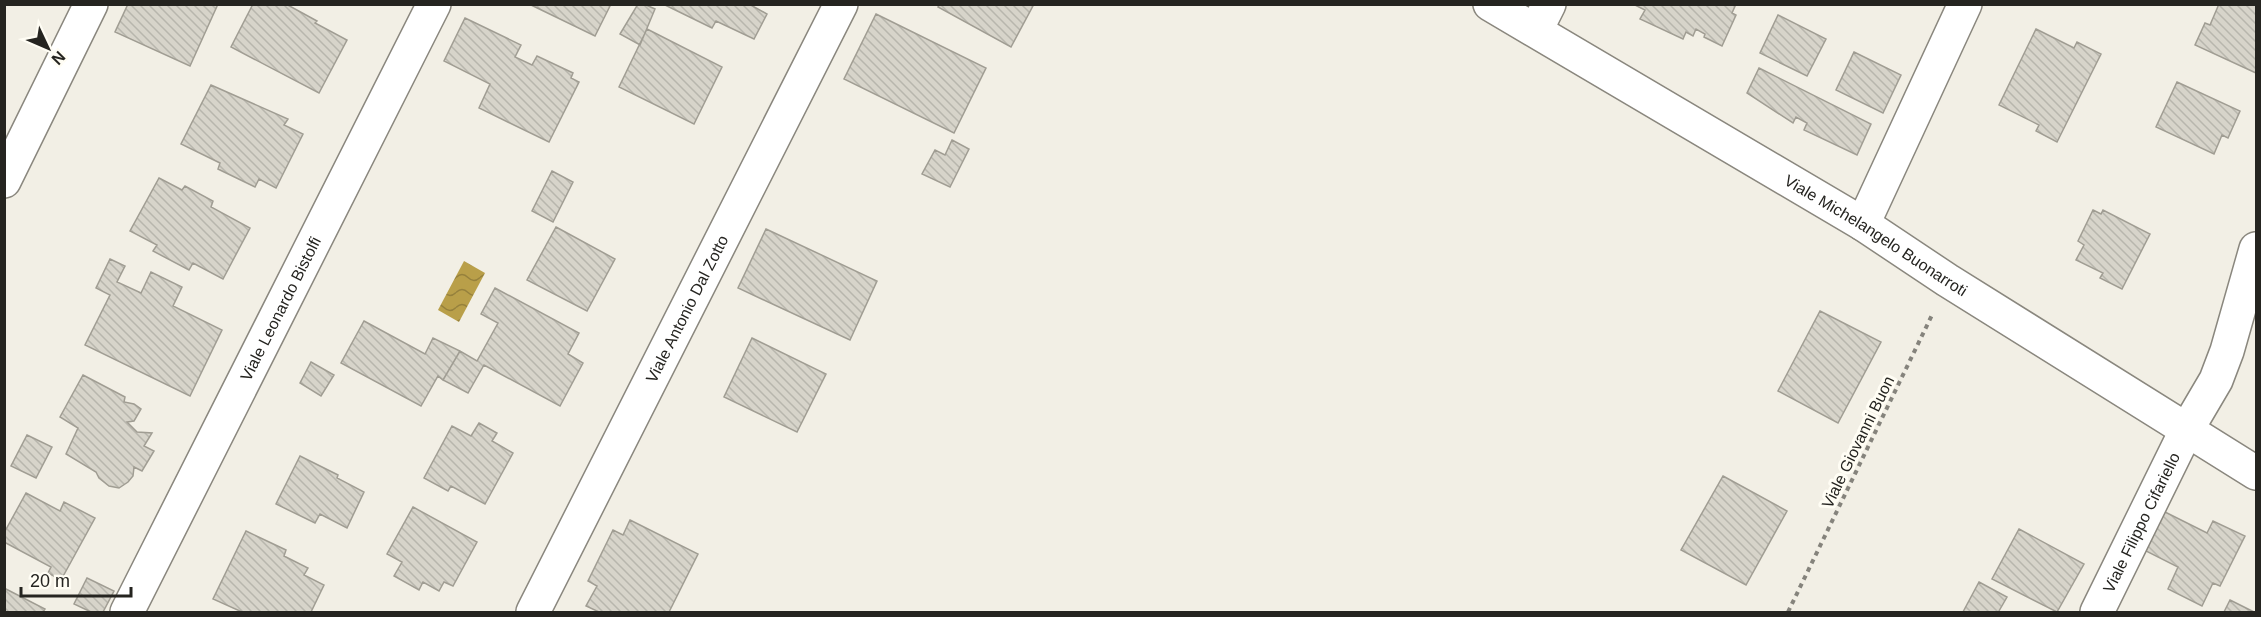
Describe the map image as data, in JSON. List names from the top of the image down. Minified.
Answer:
{"streets":{"street":["Viale Michelangelo Buonarroti","Viale Leonardo Bistolfi","Viale Antonio Dal Zotto","Viale Filippo Cifariello"],"path":["Viale Giovanni Buon"]},"crossings":[["Viale Michelangelo Buonarroti","Viale Giovanni Buon"],["Viale Michelangelo Buonarroti","Viale Filippo Cifariello"]],"scale_bar":"20 m","north":"bottom right"}
